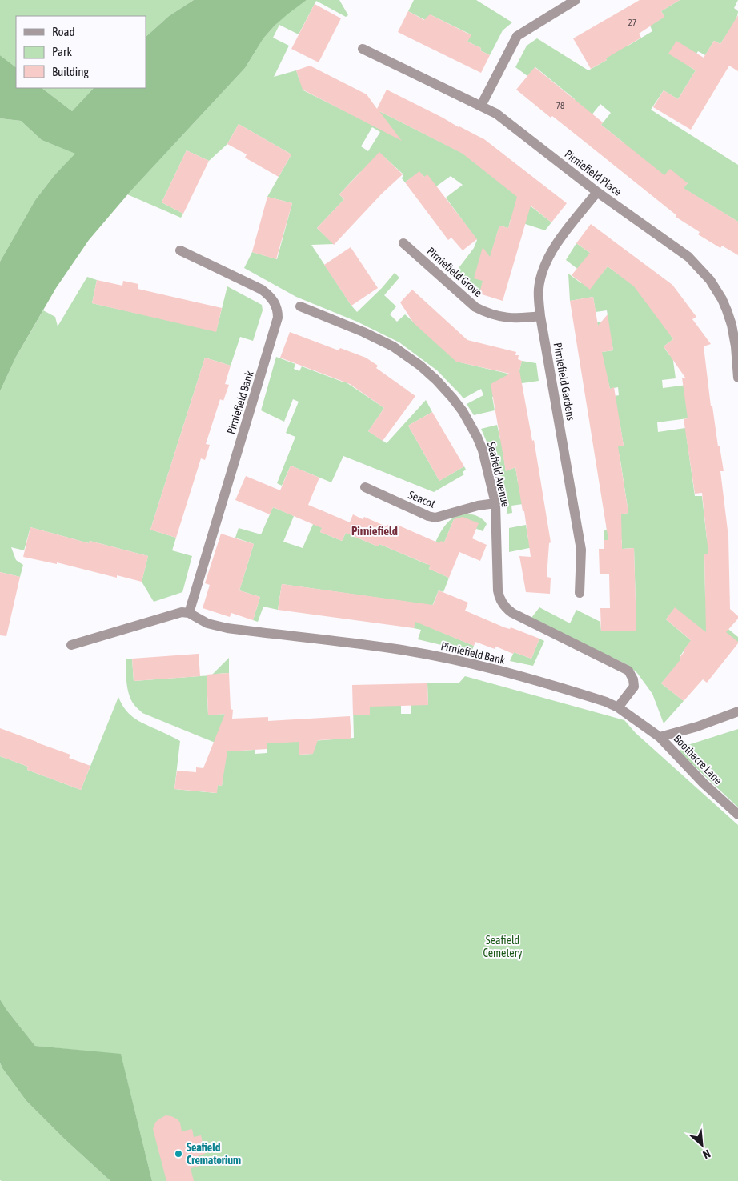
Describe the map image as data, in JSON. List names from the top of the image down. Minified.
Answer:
{"streets":{"street":["Pirniefield Place","Pirniefield Grove","Pirniefield Gardens","Pirniefield Bank","Seafield Avenue","Seacot","Boothacre Lane"]},"crossings":[["Pirniefield Place","Pirniefield Gardens"],["Pirniefield Grove","Pirniefield Gardens"],["Pirniefield Bank","Seafield Avenue"],["Pirniefield Bank","Boothacre Lane"],["Seafield Avenue","Seacot"]],"districts":["Pirniefield"],"parks":["Seafield Cemetery"],"places":["Seafield Crematorium"],"house_numbers":["27","78"],"legend":["Road","Park","Building"],"north":"bottom right"}
